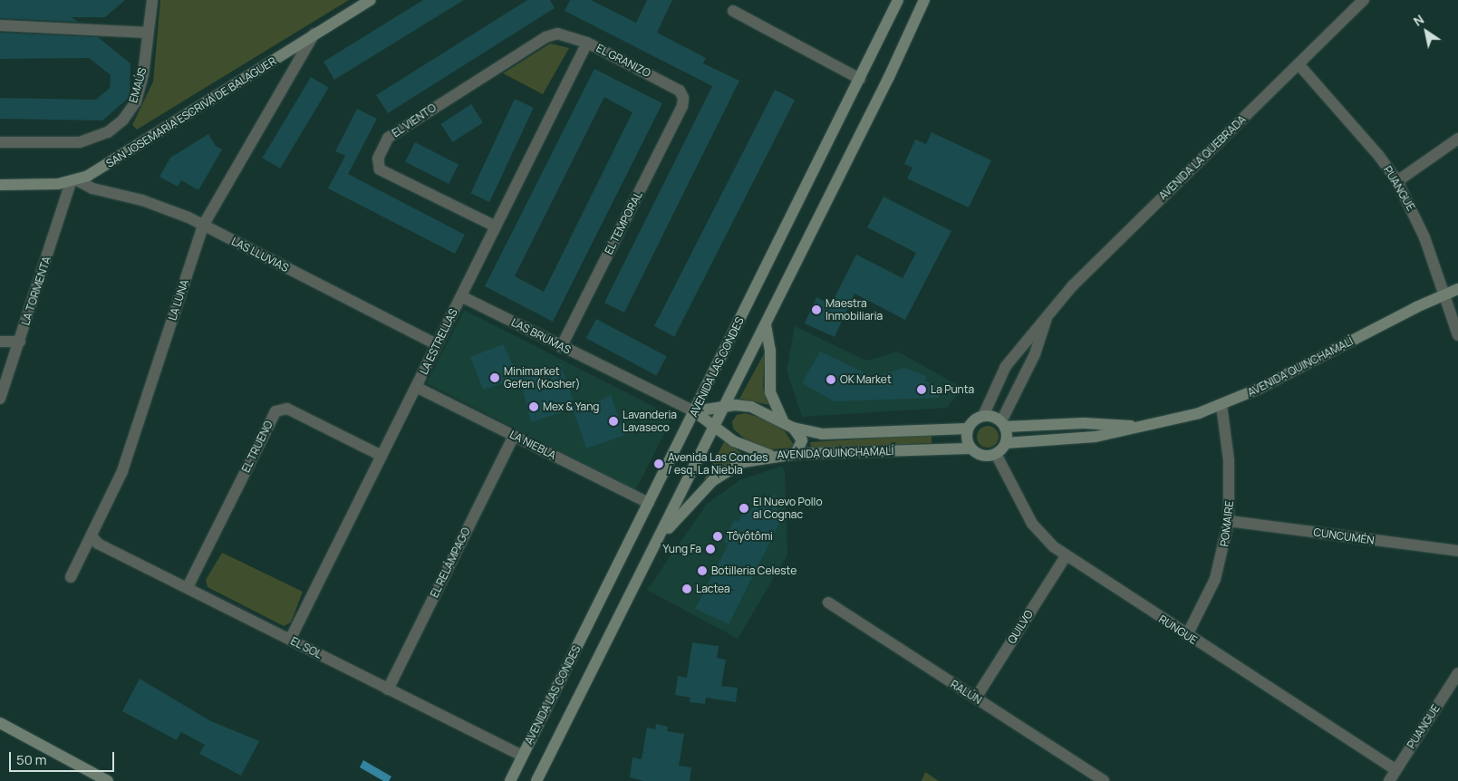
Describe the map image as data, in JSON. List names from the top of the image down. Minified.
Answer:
{"streets":{"main road":["SAN JOSEMARÍA ESCRIVÁ DE BALAGUER","AVENIDA LAS CONDES","AVENIDA QUINCHAMALÍ"],"street":["EL GRANIZO","EMAÚS","EL VIENTO","AVENIDA LA QUEBRADA","PUANGUE","EL TEMPORAL","LAS LLUVIAS","LA TORMENTA","LA LUNA","LAS BRUMAS","LA ESTRELLAS","LA NIEBLA","EL TRUENO","POMAIRE","CUNCUMÉN","EL RELÁMPAGO","QUILVO","RUNGUE","EL SOL","RALÚN"]},"crossings":[["EL GRANIZO","EL VIENTO"],["EL GRANIZO","EL TEMPORAL"],["EL GRANIZO","LA ESTRELLAS"],["SAN JOSEMARÍA ESCRIVÁ DE BALAGUER","LAS LLUVIAS"],["SAN JOSEMARÍA ESCRIVÁ DE BALAGUER","LA TORMENTA"],["SAN JOSEMARÍA ESCRIVÁ DE BALAGUER","LA LUNA"],["EL VIENTO","LA ESTRELLAS"],["AVENIDA LA QUEBRADA","PUANGUE"],["AVENIDA LA QUEBRADA","AVENIDA QUINCHAMALÍ"],["AVENIDA LA QUEBRADA","RUNGUE"],["PUANGUE","AVENIDA QUINCHAMALÍ"],["PUANGUE","RUNGUE"],["EL TEMPORAL","LAS BRUMAS"],["LAS LLUVIAS","LA TORMENTA"],["LAS LLUVIAS","LA LUNA"],["LAS LLUVIAS","LA ESTRELLAS"],["LA LUNA","EL SOL"],["LAS BRUMAS","LA ESTRELLAS"],["LAS BRUMAS","AVENIDA LAS CONDES"],["LAS BRUMAS","AVENIDA QUINCHAMALÍ"],["LA ESTRELLAS","LA NIEBLA"],["LA ESTRELLAS","EL TRUENO"],["LA ESTRELLAS","EL SOL"],["AVENIDA LAS CONDES","AVENIDA QUINCHAMALÍ"],["AVENIDA LAS CONDES","LA NIEBLA"],["AVENIDA LAS CONDES","EL SOL"],["AVENIDA QUINCHAMALÍ","POMAIRE"],["AVENIDA QUINCHAMALÍ","RUNGUE"],["LA NIEBLA","EL RELÁMPAGO"],["EL TRUENO","EL SOL"],["POMAIRE","CUNCUMÉN"],["POMAIRE","RUNGUE"],["EL RELÁMPAGO","EL SOL"],["QUILVO","RUNGUE"],["QUILVO","RALÚN"]],"places":["Maestra Inmobiliaria","Minimarket Gefen (Kosher)","OK Market","La Punta","Mex & Yang","Lavanderia Lavaseco","Avenida Las Condes / esq. La Niebla","El Nuevo Pollo al Cognac","Tôyôtômi","Yung Fa","Botilleria Celeste","Lactea"],"scale_bar":"50 m","north":"top left"}
